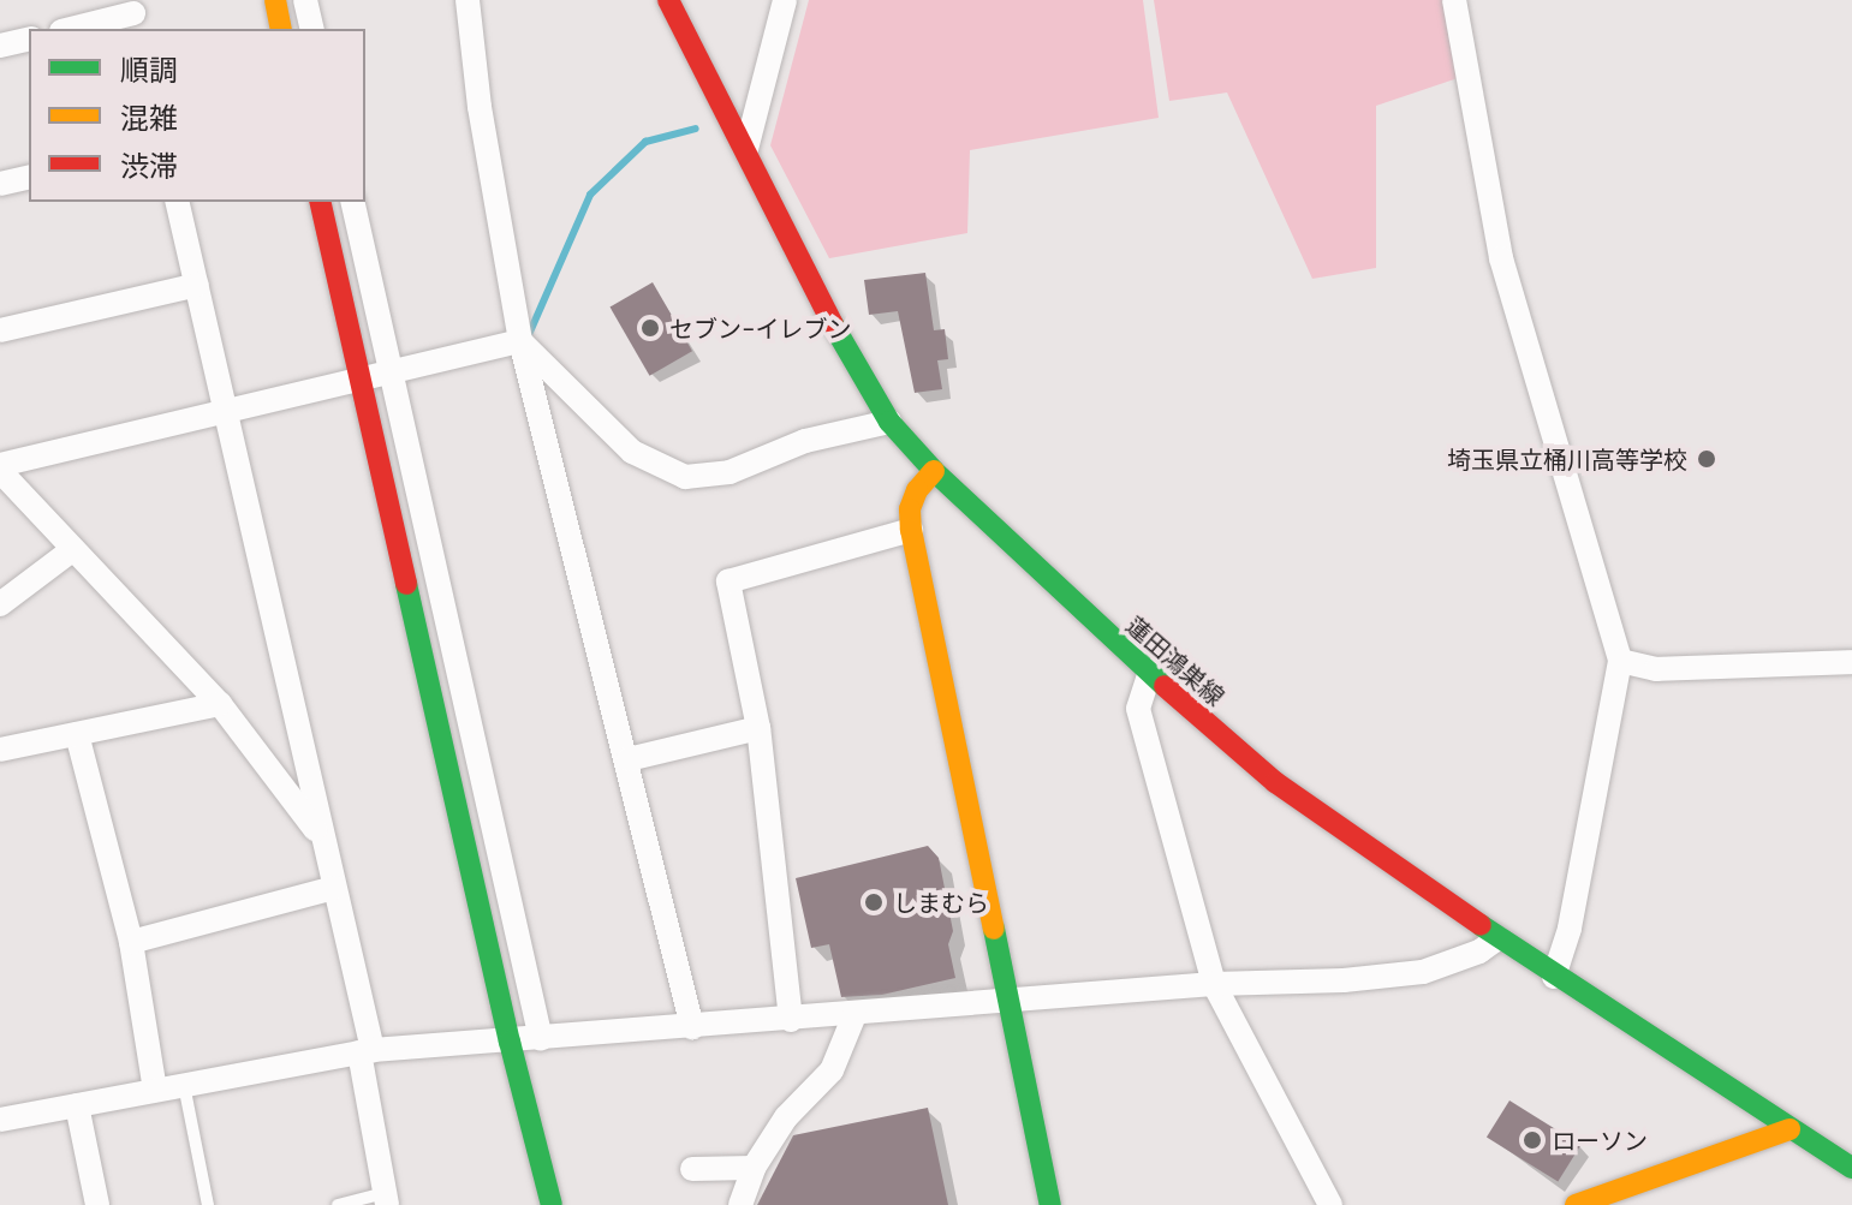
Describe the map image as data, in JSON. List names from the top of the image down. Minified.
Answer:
{"streets":{"street":["蓮田鴻巣線"]},"places":["セブン-イレブン","埼玉県立桶川高等学校","しまむら","ローソン"],"legend":["順調","混雑","渋滞"]}
